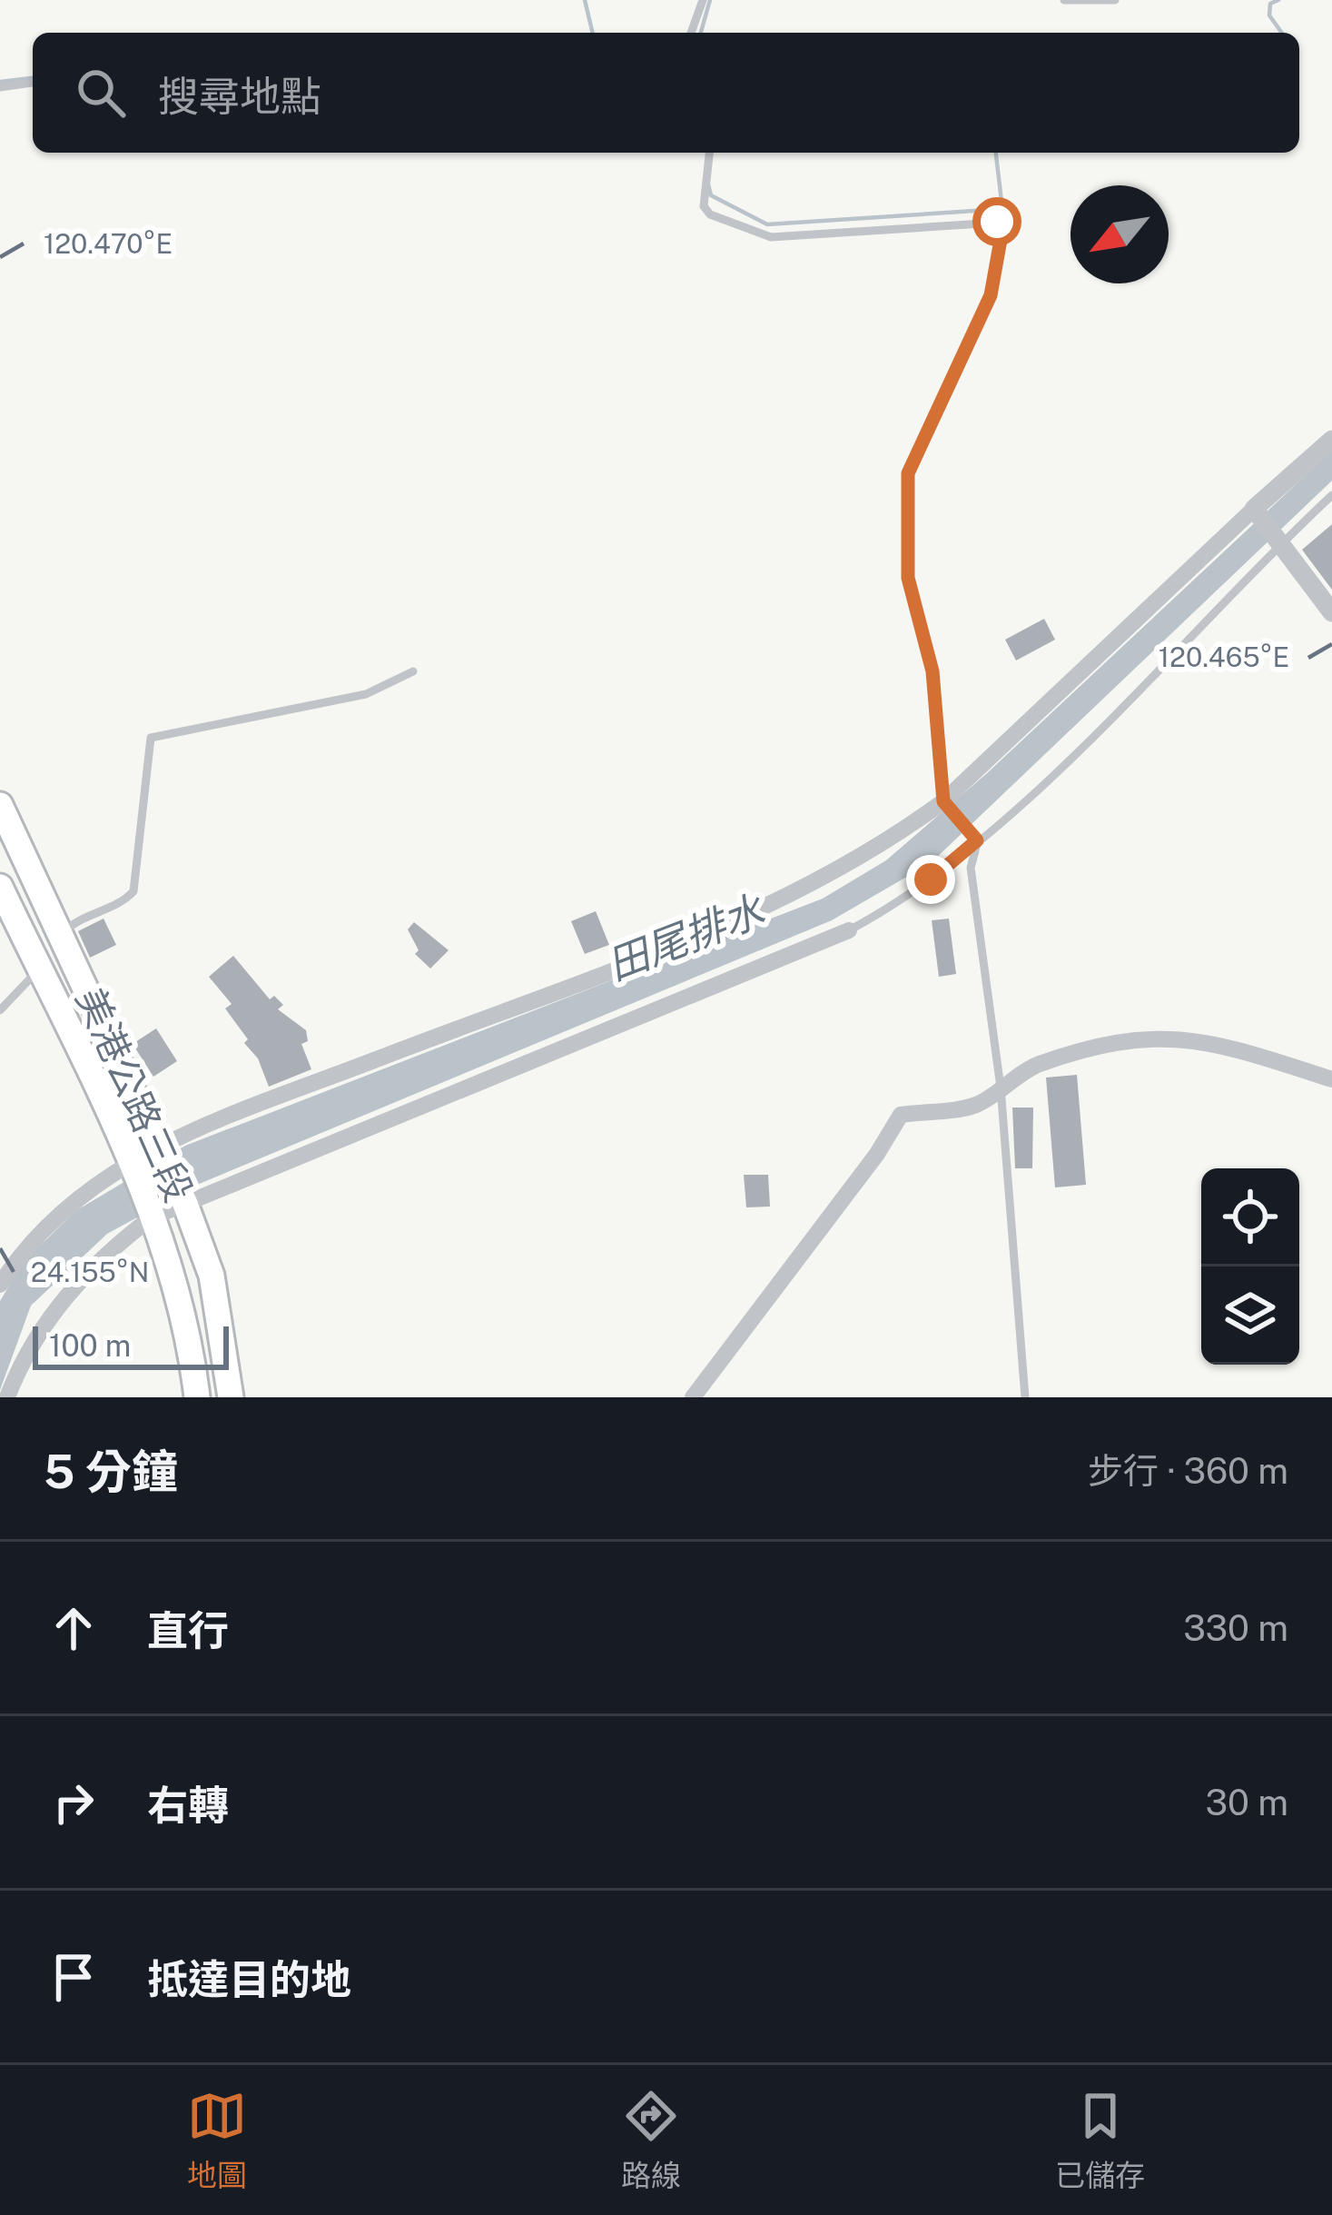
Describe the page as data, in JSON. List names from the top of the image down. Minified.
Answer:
{"streets":{"main road":["美港公路三段"]},"water":["田尾排水"],"scale_bar":"100 m","north":"bottom left","page":{"search":"搜尋地點","scale":"100 m","heading":["5 分鐘","步行 · 360 m"],"list":[["直行","330 m"],["右轉","30 m"],"抵達目的地"],"nav":["地圖","路線","已儲存"]},"coordinates":["120.470°E","120.465°E","24.155°N"]}
